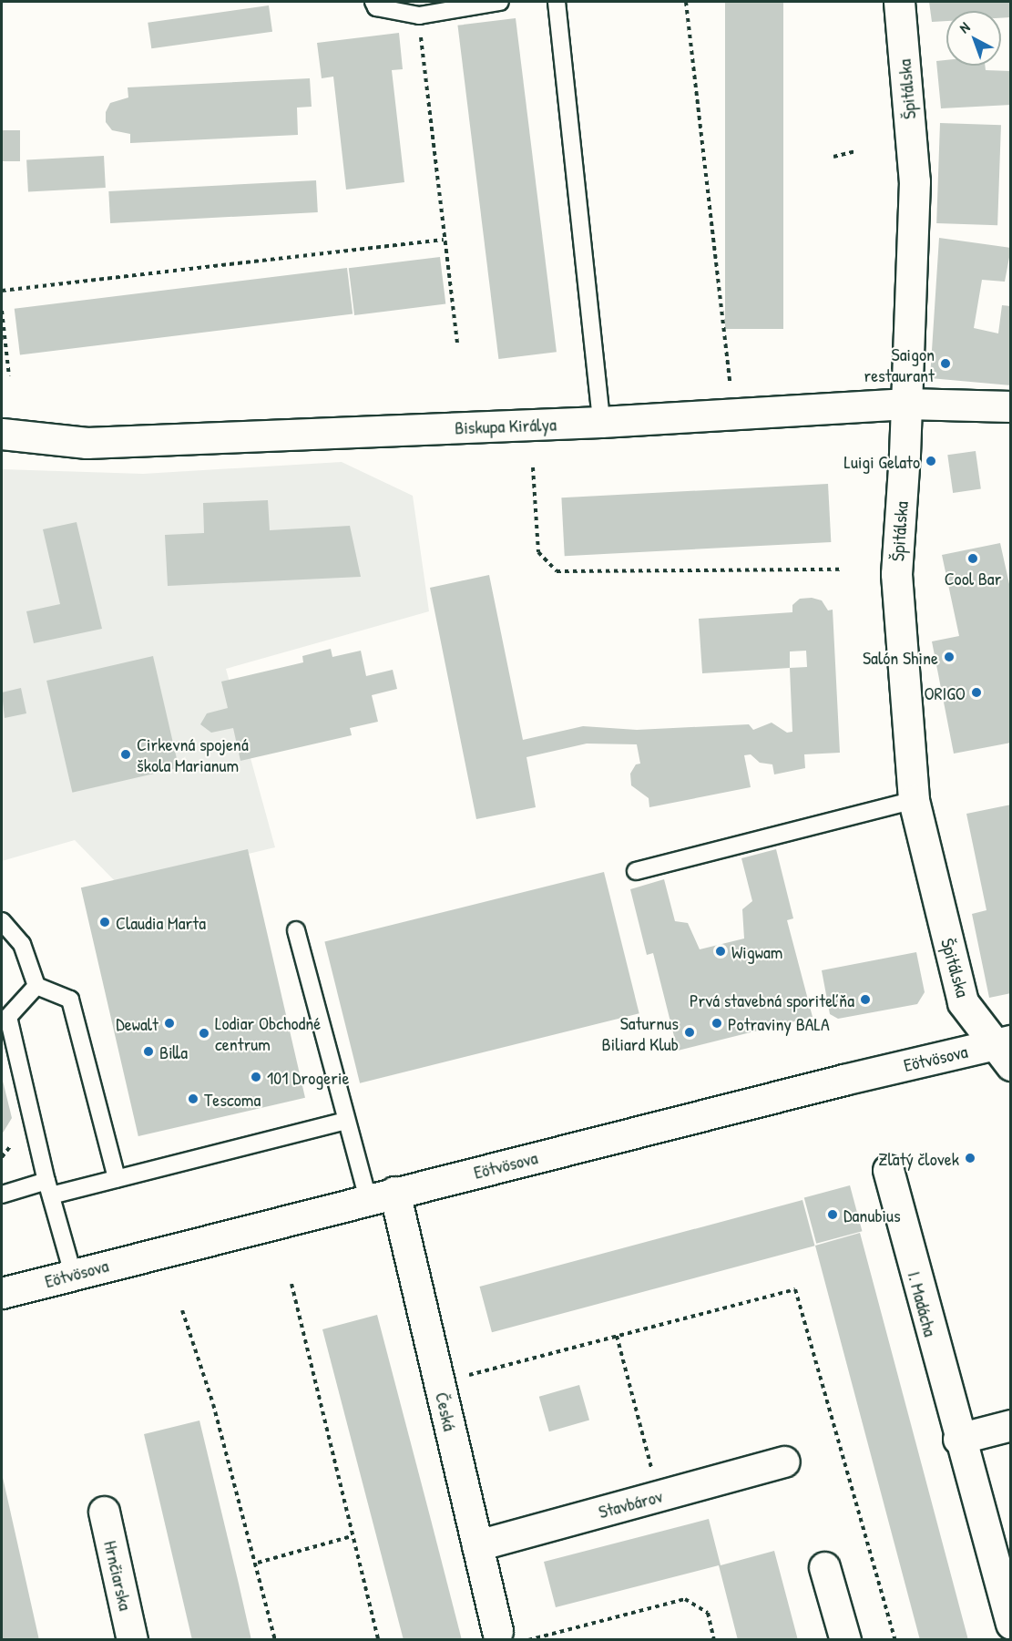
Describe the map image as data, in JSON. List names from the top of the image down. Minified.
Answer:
{"streets":{"street":["Špitálska","Biskupa Királya","Eötvösova","I. Madácha","Česká","Stavbárov","Hrnčiarska"]},"crossings":[["Špitálska","Biskupa Királya"],["Špitálska","Eötvösova"],["Eötvösova","Česká"],["Česká","Stavbárov"]],"places":["Saigon restaurant","Luigi Gelato","Cool Bar","Salón Shine","ORIGO","Cirkevná spojená škola Marianum","Claudia Marta","Wigwam","Prvá stavebná sporiteľňa","Dewalt","Potraviny BALA","Saturnus Biliard Klub","Lodiar Obchodné centrum","Billa","101 Drogerie","Tescoma","Zlatý človek","Danubius"],"north":"top left"}
